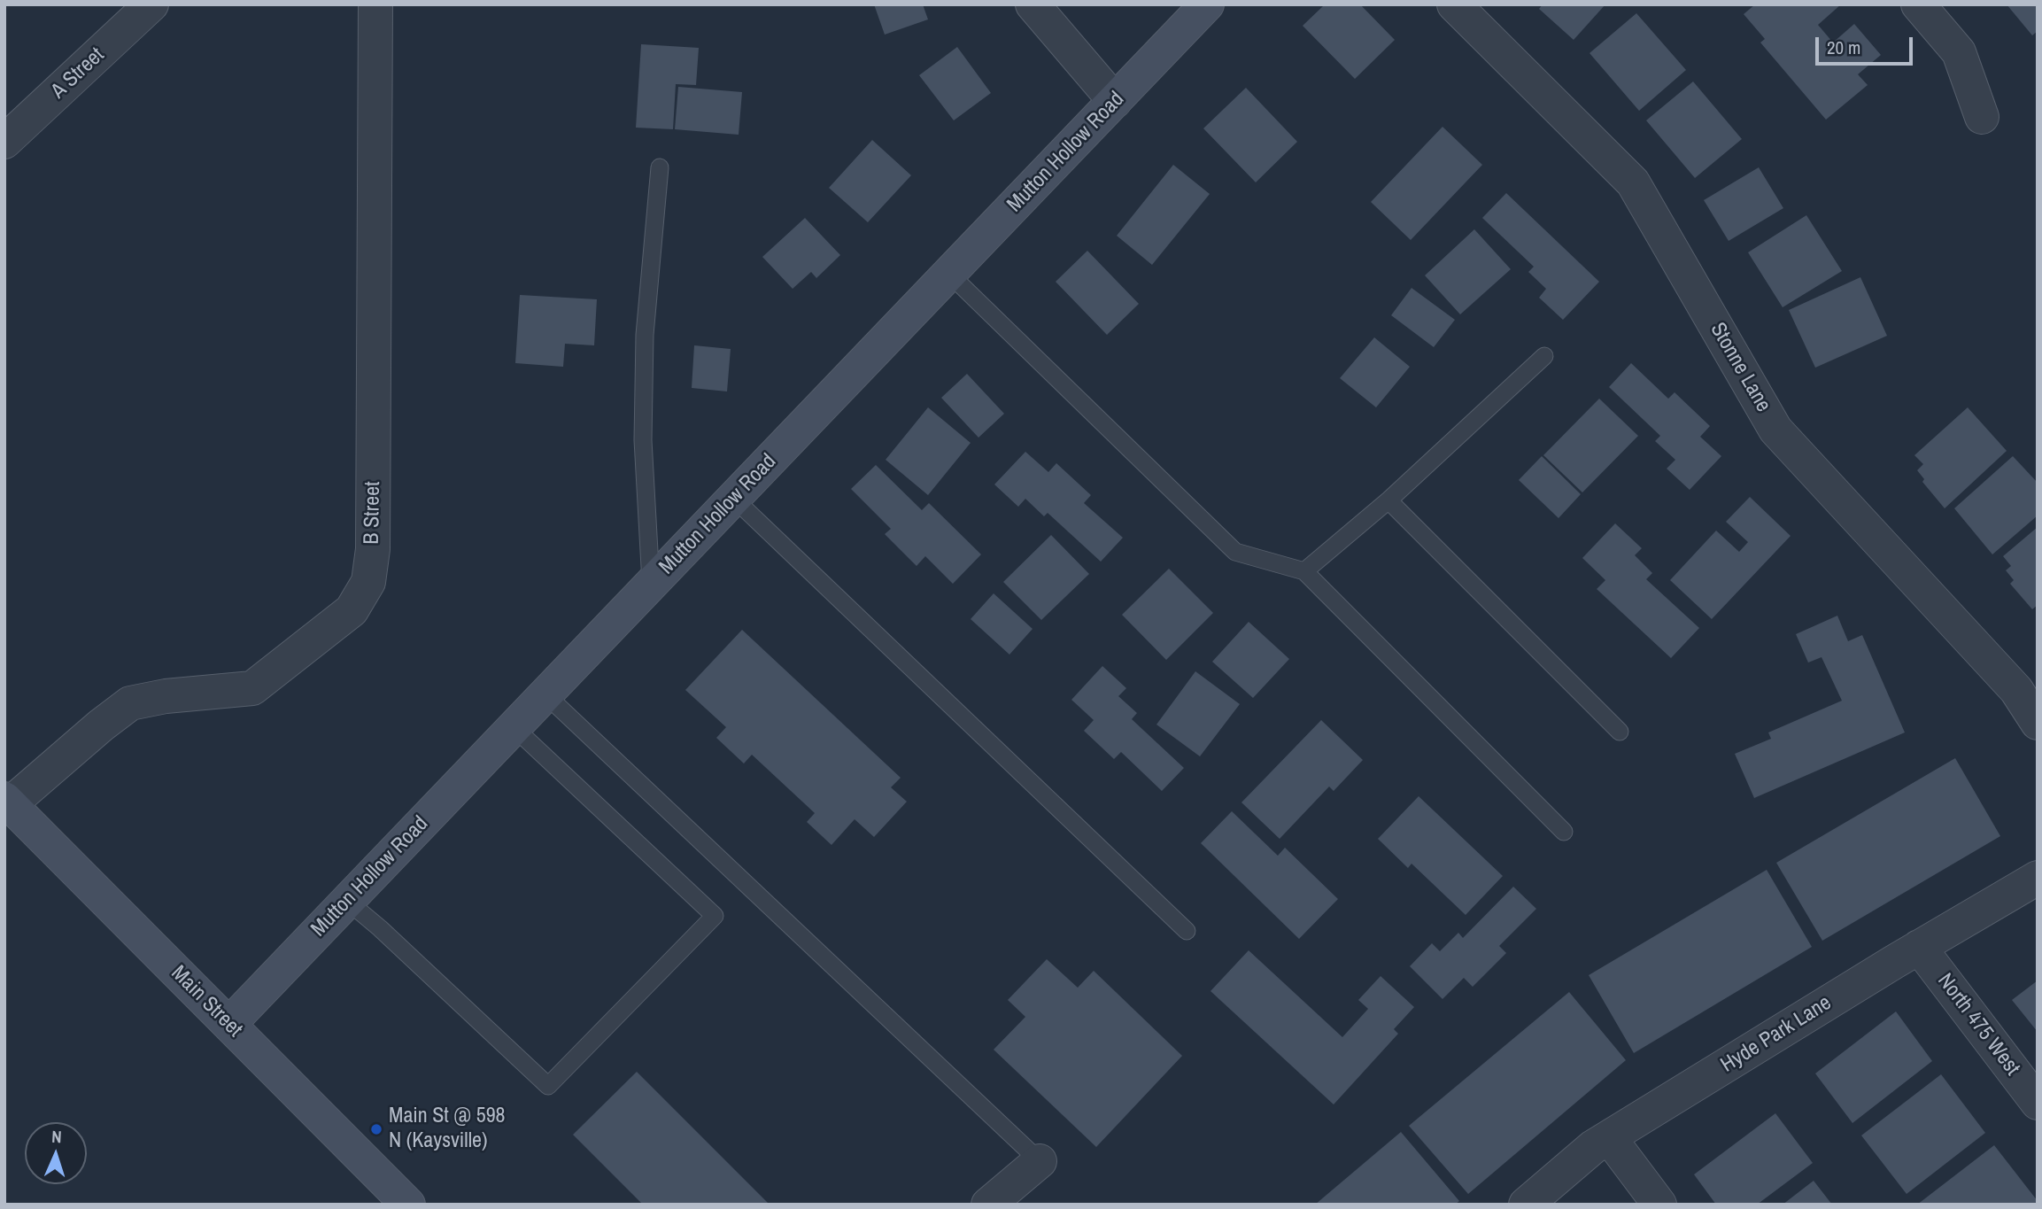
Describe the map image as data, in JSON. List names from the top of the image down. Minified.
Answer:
{"streets":{"street":["A Street","Mutton Hollow Road","Stonne Lane","B Street","Main Street","North 475 West","Hyde Park Lane"]},"crossings":[["Mutton Hollow Road","Main Street"],["B Street","Main Street"],["North 475 West","Hyde Park Lane"]],"places":["Main St @ 598 N (Kaysville)"],"scale_bar":"20 m","north":"top"}
